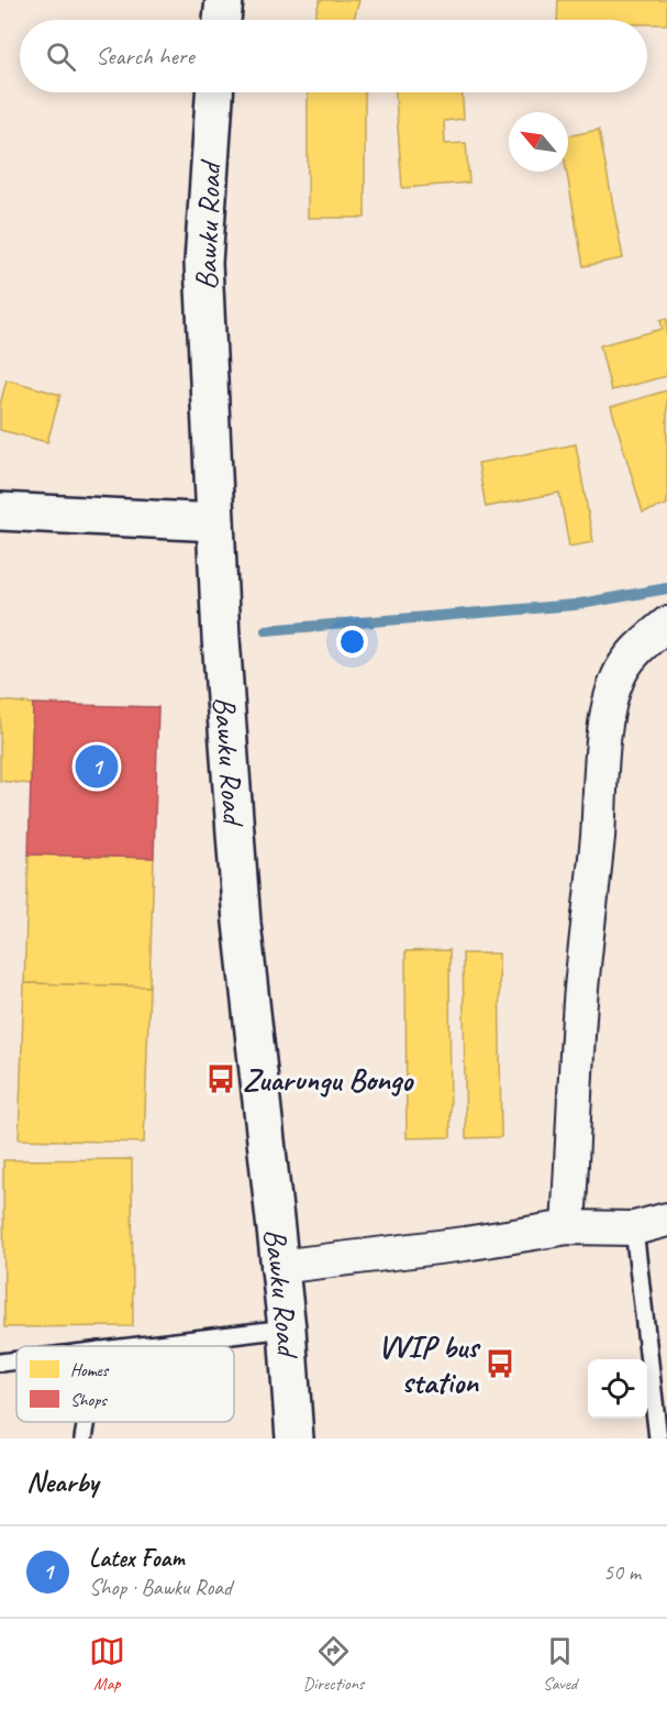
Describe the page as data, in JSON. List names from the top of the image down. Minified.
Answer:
{"streets":{"main road":["Bawku Road"]},"places":{"bus stop":["Zuarungu Bongo","VVIP bus station"]},"legend":["Homes","Shops"],"north":"top left","page":{"search":"Search here","pins":"1","heading":"Nearby","list":[{"mark":"1","name":"Latex Foam","note":"Shop · Bawku Road","value":"50 m"}],"nav":["Map","Directions","Saved"]}}
